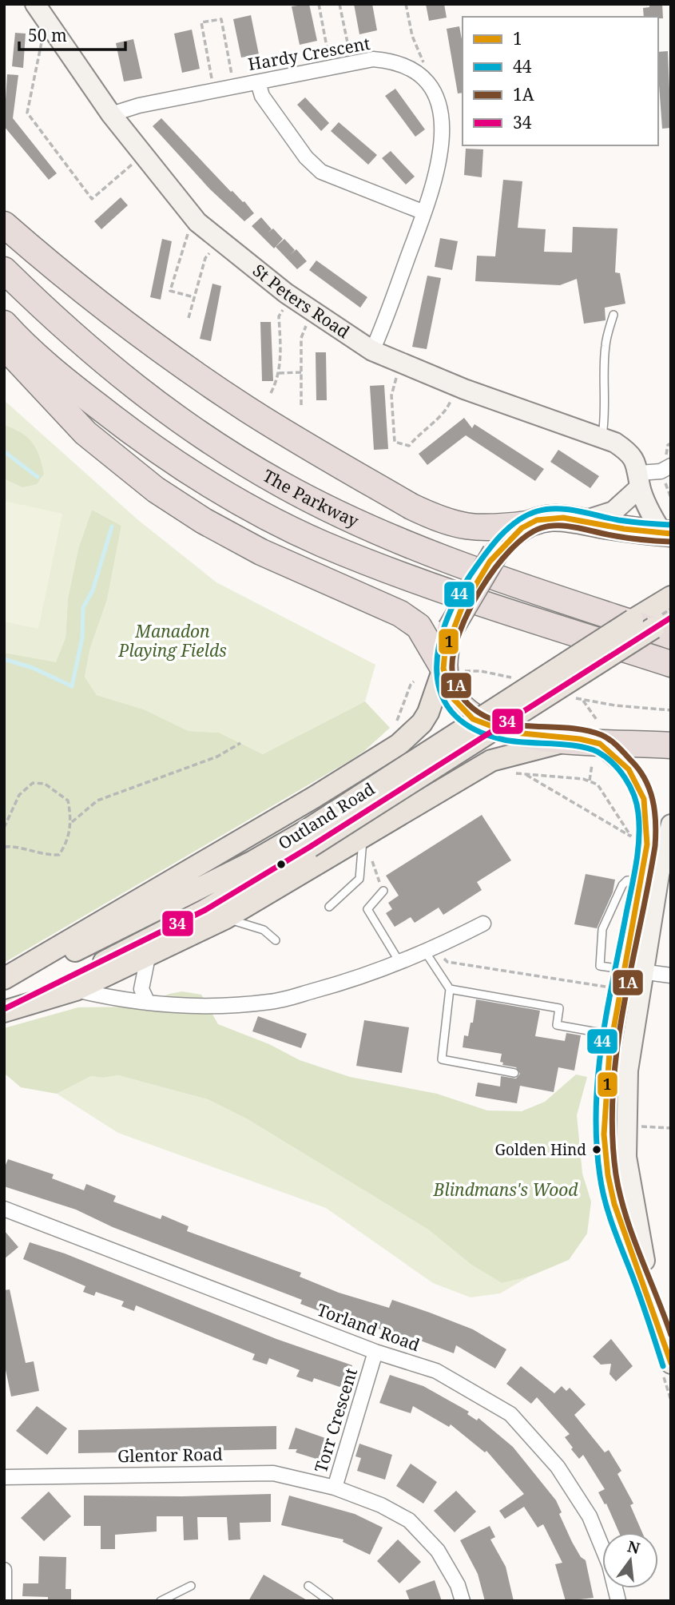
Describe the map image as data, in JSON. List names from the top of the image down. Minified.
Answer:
{"streets":{"highway":["The Parkway"],"main road":["St Peters Road","Outland Road"],"street":["Hardy Crescent","Torland Road","Torr Crescent","Glentor Road"]},"crossings":[["Hardy Crescent","St Peters Road"],["The Parkway","Outland Road"],["Torland Road","Torr Crescent"],["Torr Crescent","Glentor Road"]],"parks":["Manadon Playing Fields","Blindmans's Wood"],"places":["Golden Hind"],"lines":["transit line 44","transit line 1","transit line 1A","transit line 34"],"legend":["1","44","1A","34"],"scale_bar":"50 m","north":"top"}
